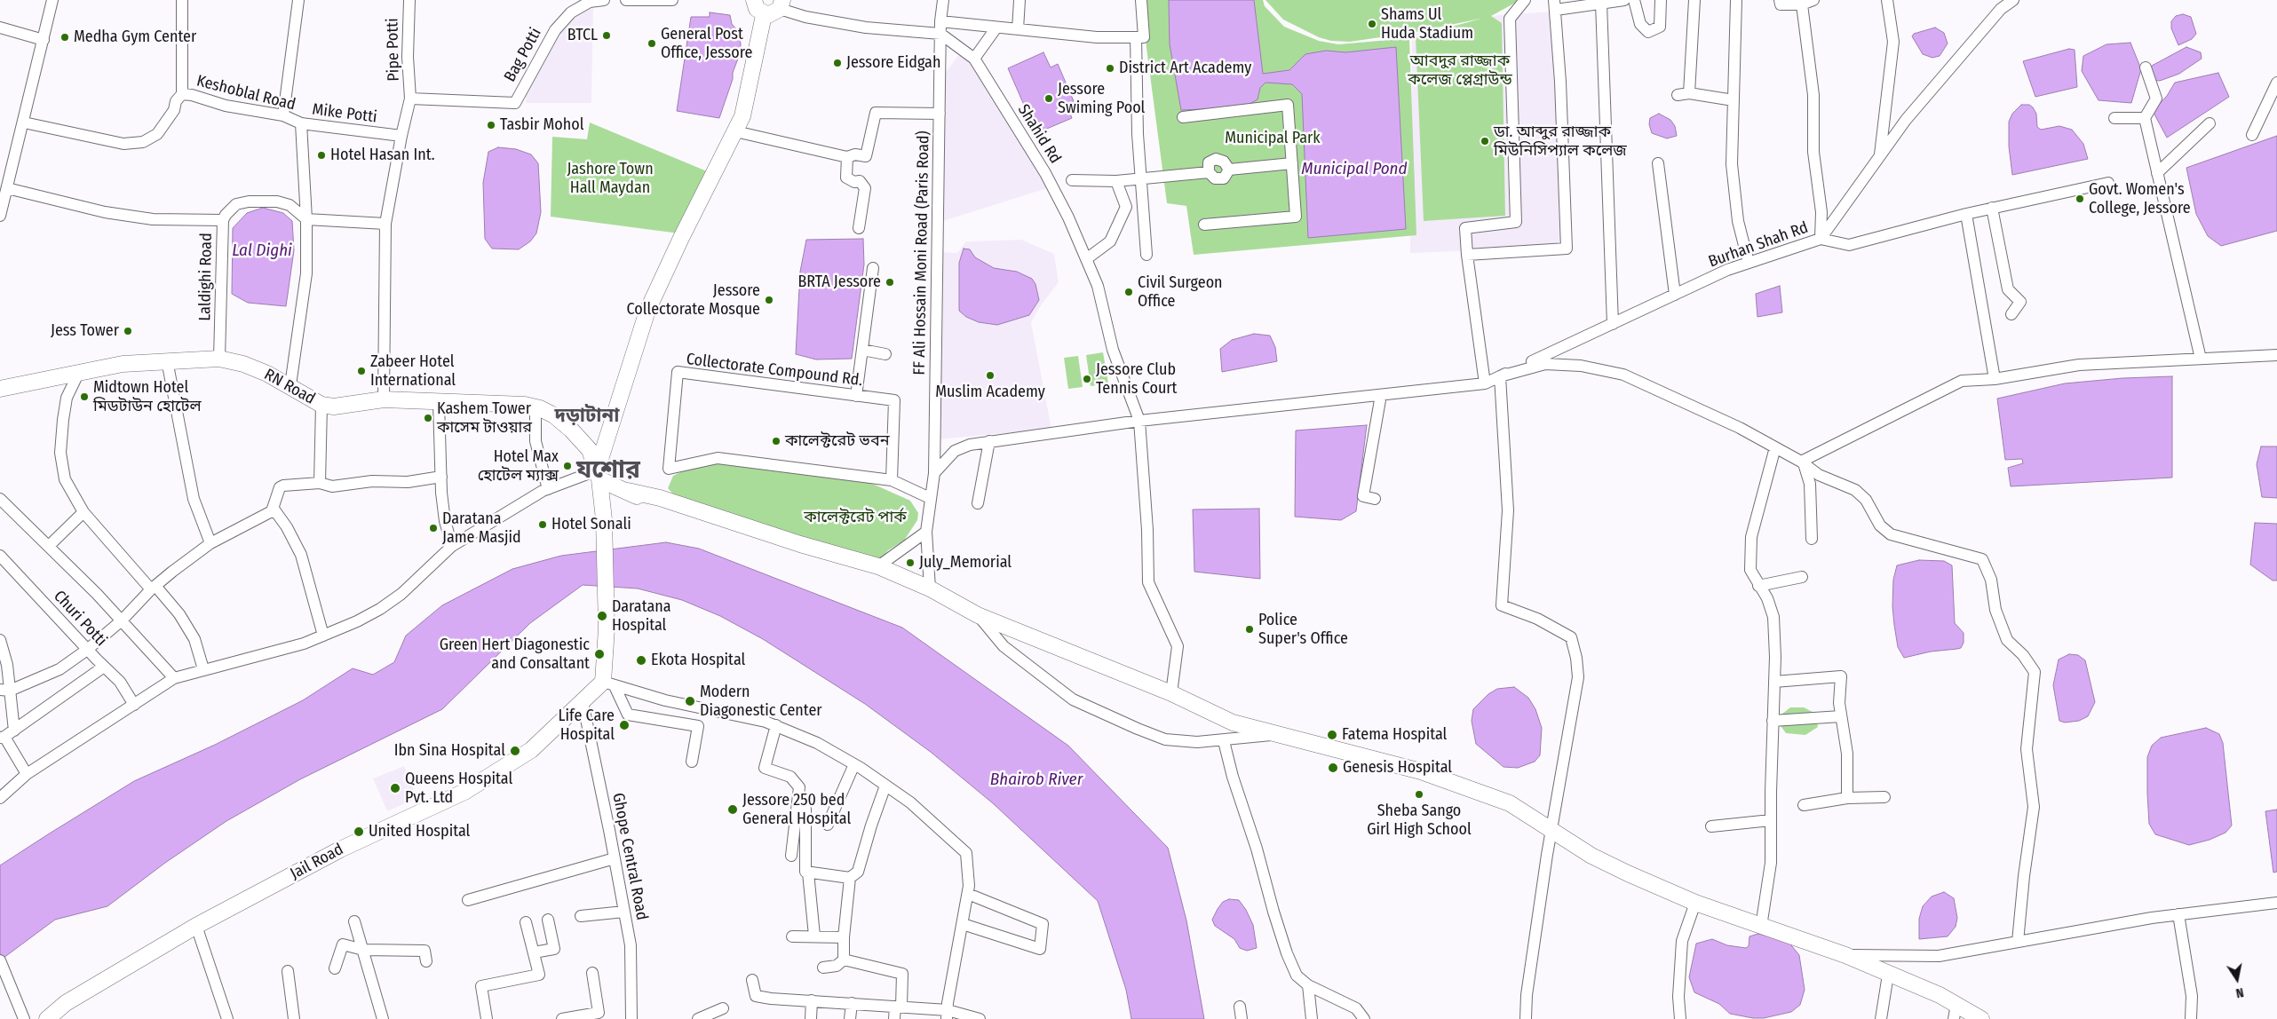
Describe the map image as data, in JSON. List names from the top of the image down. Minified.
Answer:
{"streets":{"highway":["RN Road","Jail Road"],"street":["Pipe Potti","Bag Potti","Keshoblal Road","Mike Potti","Shahid Rd","Burhan Shah Rd","FF Ali Hossain Moni Road (Paris Road)","Laldighi Road","Collectorate Compound Rd.","Churi Potti","Ghope Central Road"]},"crossings":[["Pipe Potti","Bag Potti"],["Pipe Potti","Mike Potti"],["Pipe Potti","RN Road"],["Keshoblal Road","Mike Potti"],["Mike Potti","Laldighi Road"],["Shahid Rd","FF Ali Hossain Moni Road (Paris Road)"],["FF Ali Hossain Moni Road (Paris Road)","Collectorate Compound Rd."],["Laldighi Road","RN Road"],["Ghope Central Road","Jail Road"]],"districts":["দড়াটানা","যশোর"],"water":["Municipal Pond","Lal Dighi","Bhairob River"],"parks":["আবদুর রাজ্জাক কলেজ প্লেগ্রাউন্ড","Municipal Park","Jashore Town Hall Maydan","কালেক্টরেট পার্ক"],"places":["Shams Ul Huda Stadium","BTCL","Medha Gym Center","General Post Office, Jessore","Jessore Eidgah","District Art Academy","Jessore Swiming Pool","Tasbir Mohol","ডা. আব্দুর রাজ্জাক মিউনিসিপ্যাল কলেজ","Hotel Hasan Int.","Govt. Women's College, Jessore","BRTA Jessore","Civil Surgeon Office","Jessore Collectorate Mosque","Jess Tower","Zabeer Hotel International","Muslim Academy","Jessore Club Tennis Court","Midtown Hotel মিডটাউন হোটেল","Kashem Tower কাসেম টাওয়ার","কালেক্টরেট ভবন","Hotel Max হোটেল ম্যাক্স","Hotel Sonali","Daratana Jame Masjid","July_Memorial","Daratana Hospital","Police Super's Office","Green Hert Diagonestic and Consaltant","Ekota Hospital","Modern Diagonestic Center","Life Care Hospital","Fatema Hospital","Ibn Sina Hospital","Genesis Hospital","Queens Hospital Pvt. Ltd","Sheba Sango Girl High School","Jessore 250 bed General Hospital","United Hospital"],"north":"bottom"}
